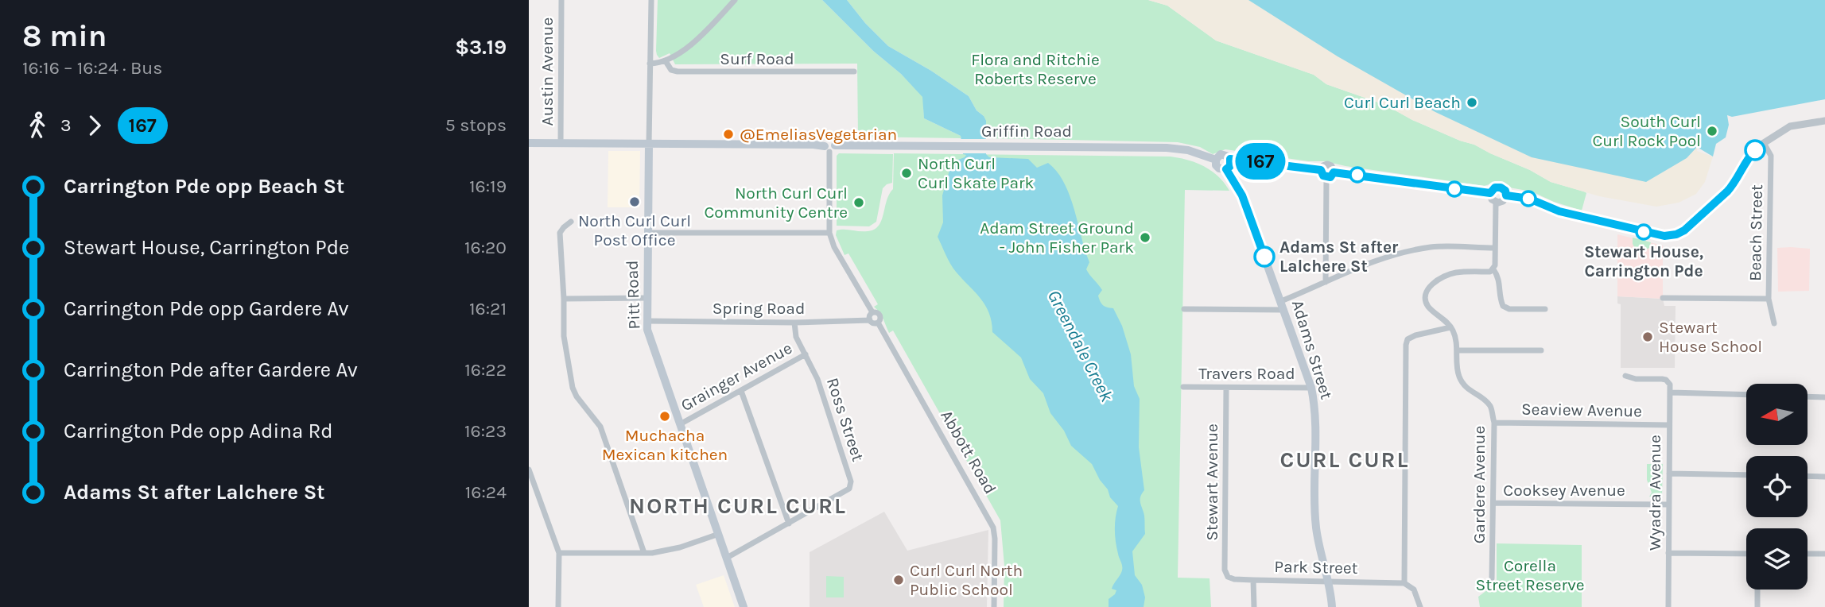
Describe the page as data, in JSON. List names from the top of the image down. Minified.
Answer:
{"streets":{"main road":["Griffin Road","Pitt Road","Adams Street"],"street":["Surf Road","Austin Avenue","Beach Street","Spring Road","Travers Road","Grainger Avenue","Seaview Avenue","Ross Street","Abbott Road","Stewart Avenue","Gardere Avenue","Cooksey Avenue","Wyadra Avenue","Park Street"]},"crossings":[["Austin Avenue","Griffin Road"],["Griffin Road","Pitt Road"],["Griffin Road","Adams Street"],["Griffin Road","Abbott Road"],["Pitt Road","Spring Road"],["Pitt Road","Grainger Avenue"],["Pitt Road","Ross Street"],["Spring Road","Ross Street"],["Spring Road","Abbott Road"],["Adams Street","Travers Road"],["Adams Street","Park Street"],["Travers Road","Stewart Avenue"],["Grainger Avenue","Ross Street"],["Seaview Avenue","Gardere Avenue"],["Seaview Avenue","Wyadra Avenue"],["Stewart Avenue","Park Street"],["Gardere Avenue","Cooksey Avenue"],["Cooksey Avenue","Wyadra Avenue"]],"districts":["CURL CURL","NORTH CURL CURL"],"water":["Greendale Creek"],"parks":["Flora and Ritchie Roberts Reserve","Corella Street Reserve"],"places":["Curl Curl Beach","South Curl Curl Rock Pool","@EmeliasVegetarian","North Curl Curl Skate Park","North Curl Curl Post Office","North Curl Curl Community Centre","Stewart House, Carrington Pde","Adam Street Ground - John Fisher Park","Adams St after Lalchere St","Stewart House School","Muchacha Mexican kitchen","Curl Curl North Public School"],"lines":["bus line 167"],"north":"left","page":{"heading":["8 min","16:16 – 16:24 · Bus","$3.19"],"on_map":"167","legs":["3","167","5 stops"],"list":[{"name":"Carrington Pde opp Beach St","value":"16:19"},{"name":"Stewart House, Carrington Pde","value":"16:20"},{"name":"Carrington Pde opp Gardere Av","value":"16:21"},{"name":"Carrington Pde after Gardere Av","value":"16:22"},{"name":"Carrington Pde opp Adina Rd","value":"16:23"},{"name":"Adams St after Lalchere St","value":"16:24"}]}}
